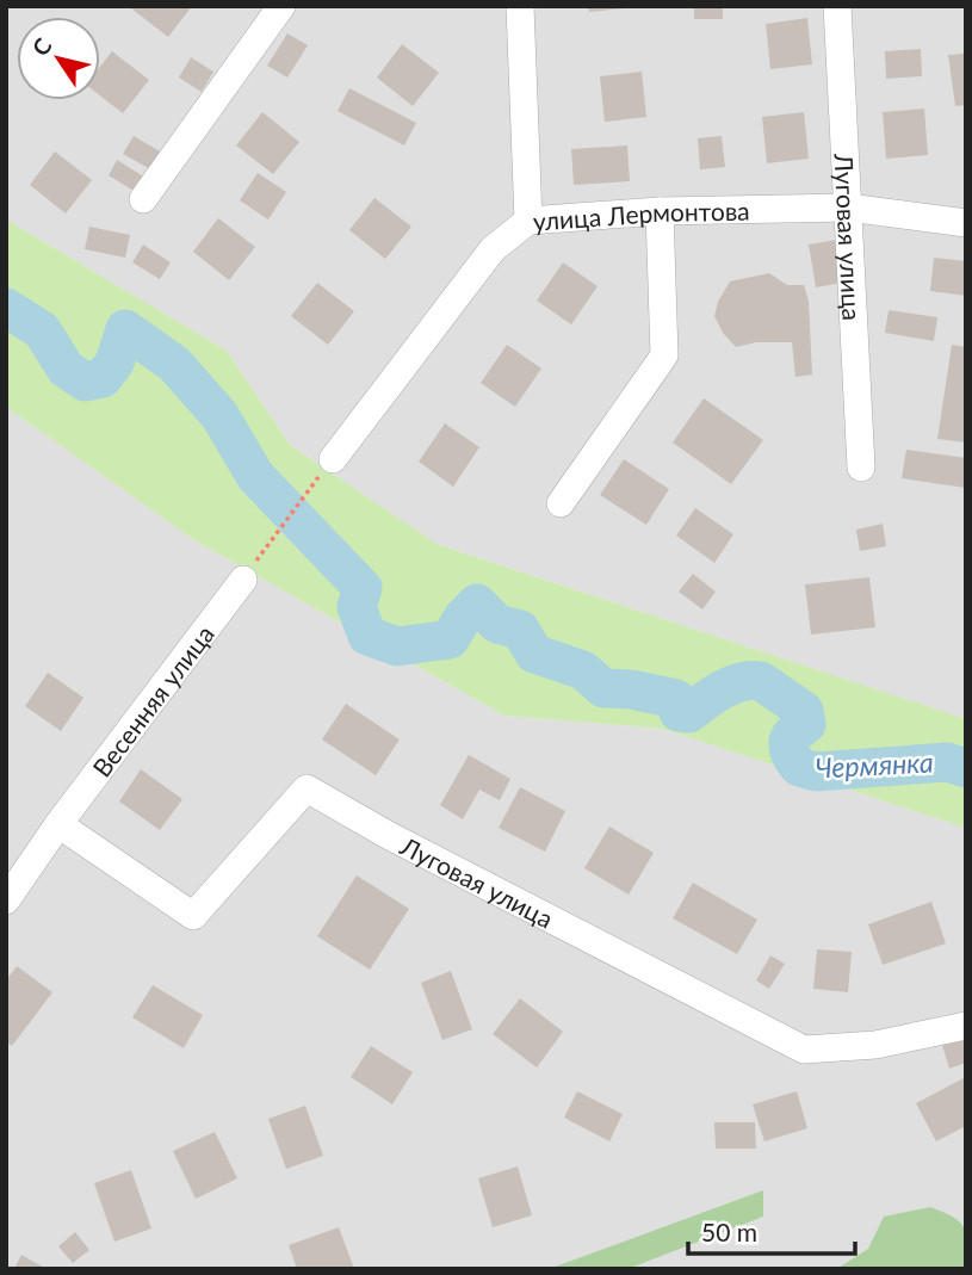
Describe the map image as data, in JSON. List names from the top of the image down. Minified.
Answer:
{"streets":{"street":["улица Лермонтова","Луговая улица","Весенняя улица"]},"crossings":[["улица Лермонтова","Луговая улица"],["Луговая улица","Весенняя улица"]],"water":["Чермянка"],"scale_bar":"50 m","north":"top left"}
